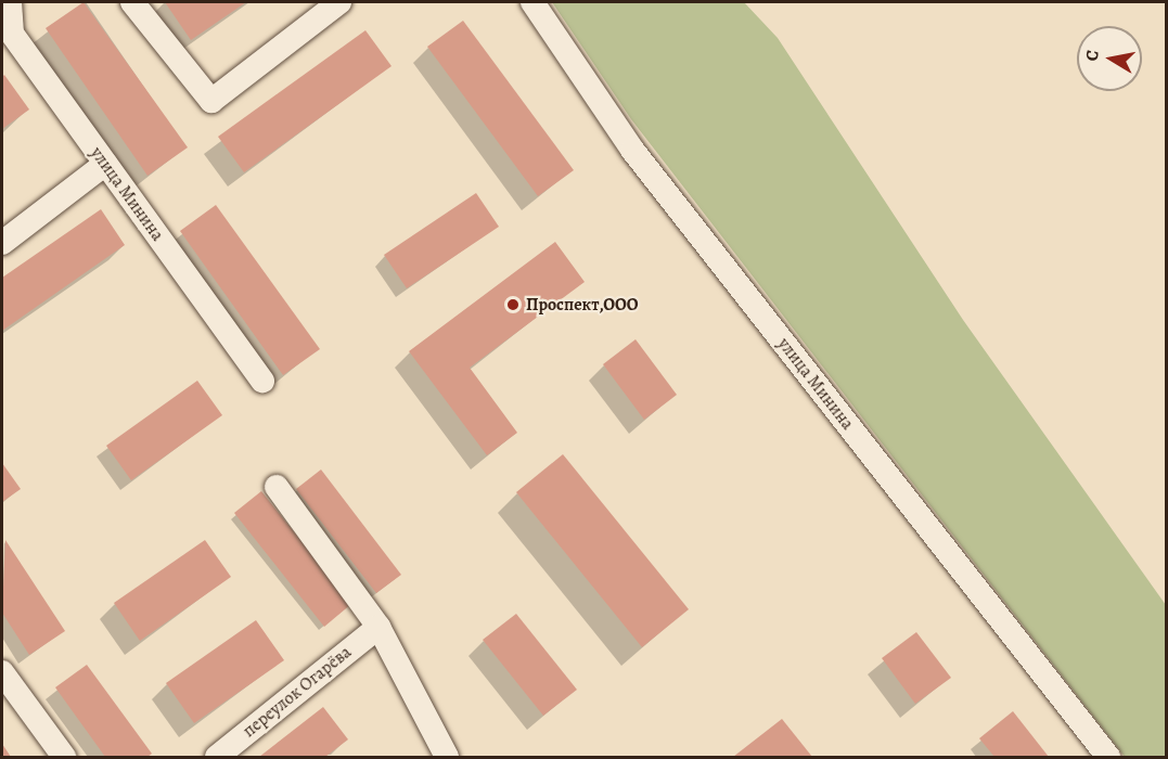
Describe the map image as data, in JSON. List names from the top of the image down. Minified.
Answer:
{"streets":{"street":["улица Минина","переулок Огарёва"]},"places":["Проспект,ООО"],"north":"left"}
